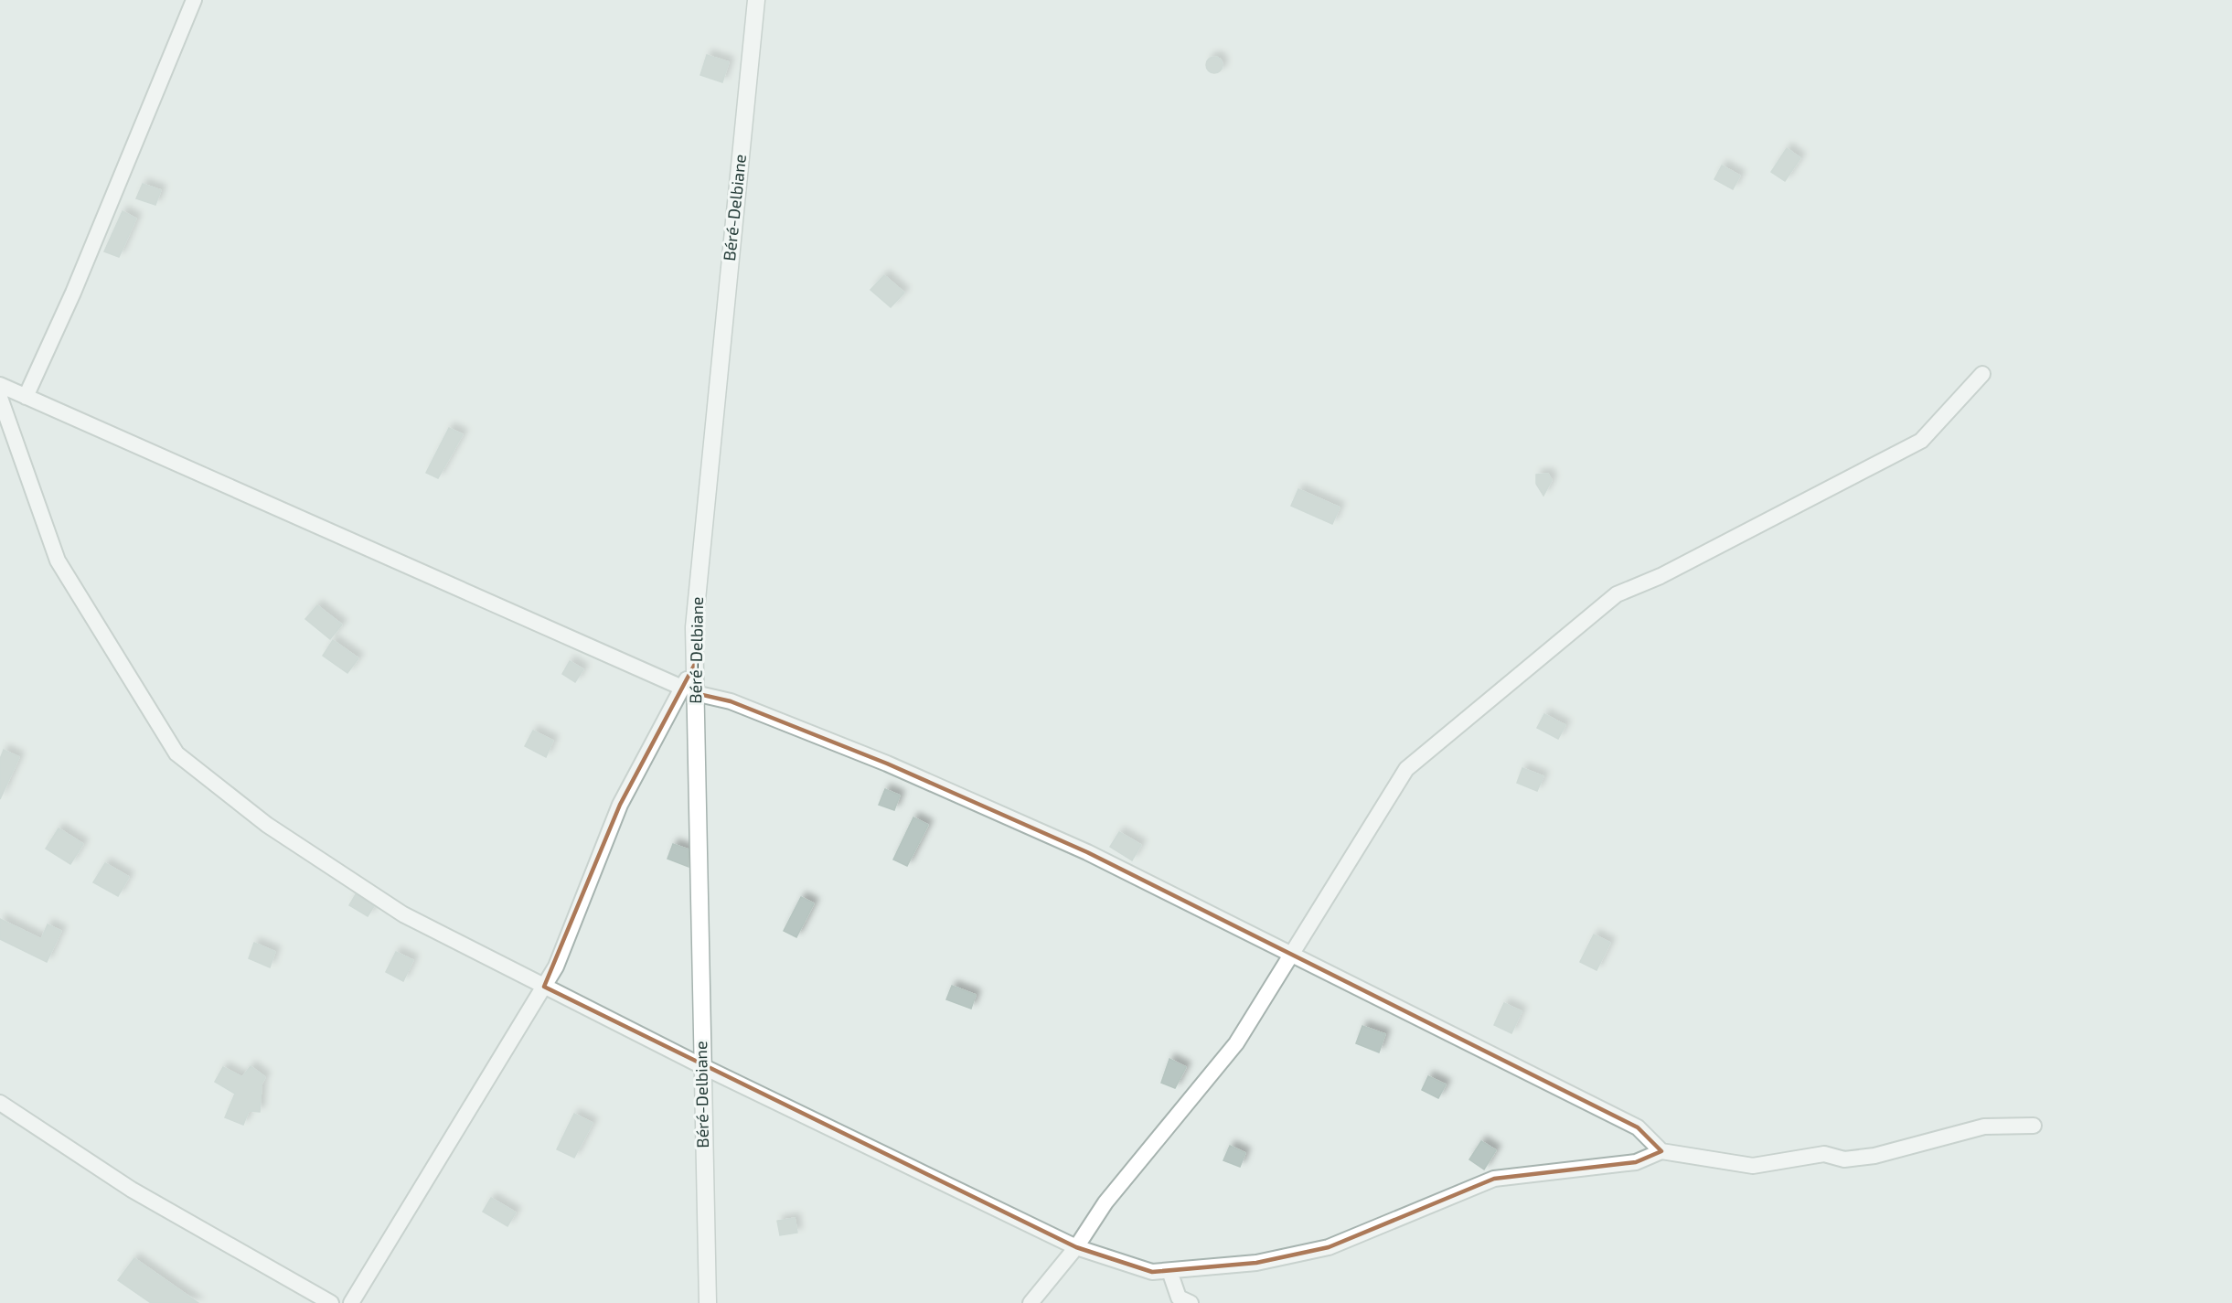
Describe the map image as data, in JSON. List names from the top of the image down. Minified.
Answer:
{"streets":{"street":["Béré-Delbiane"]}}
